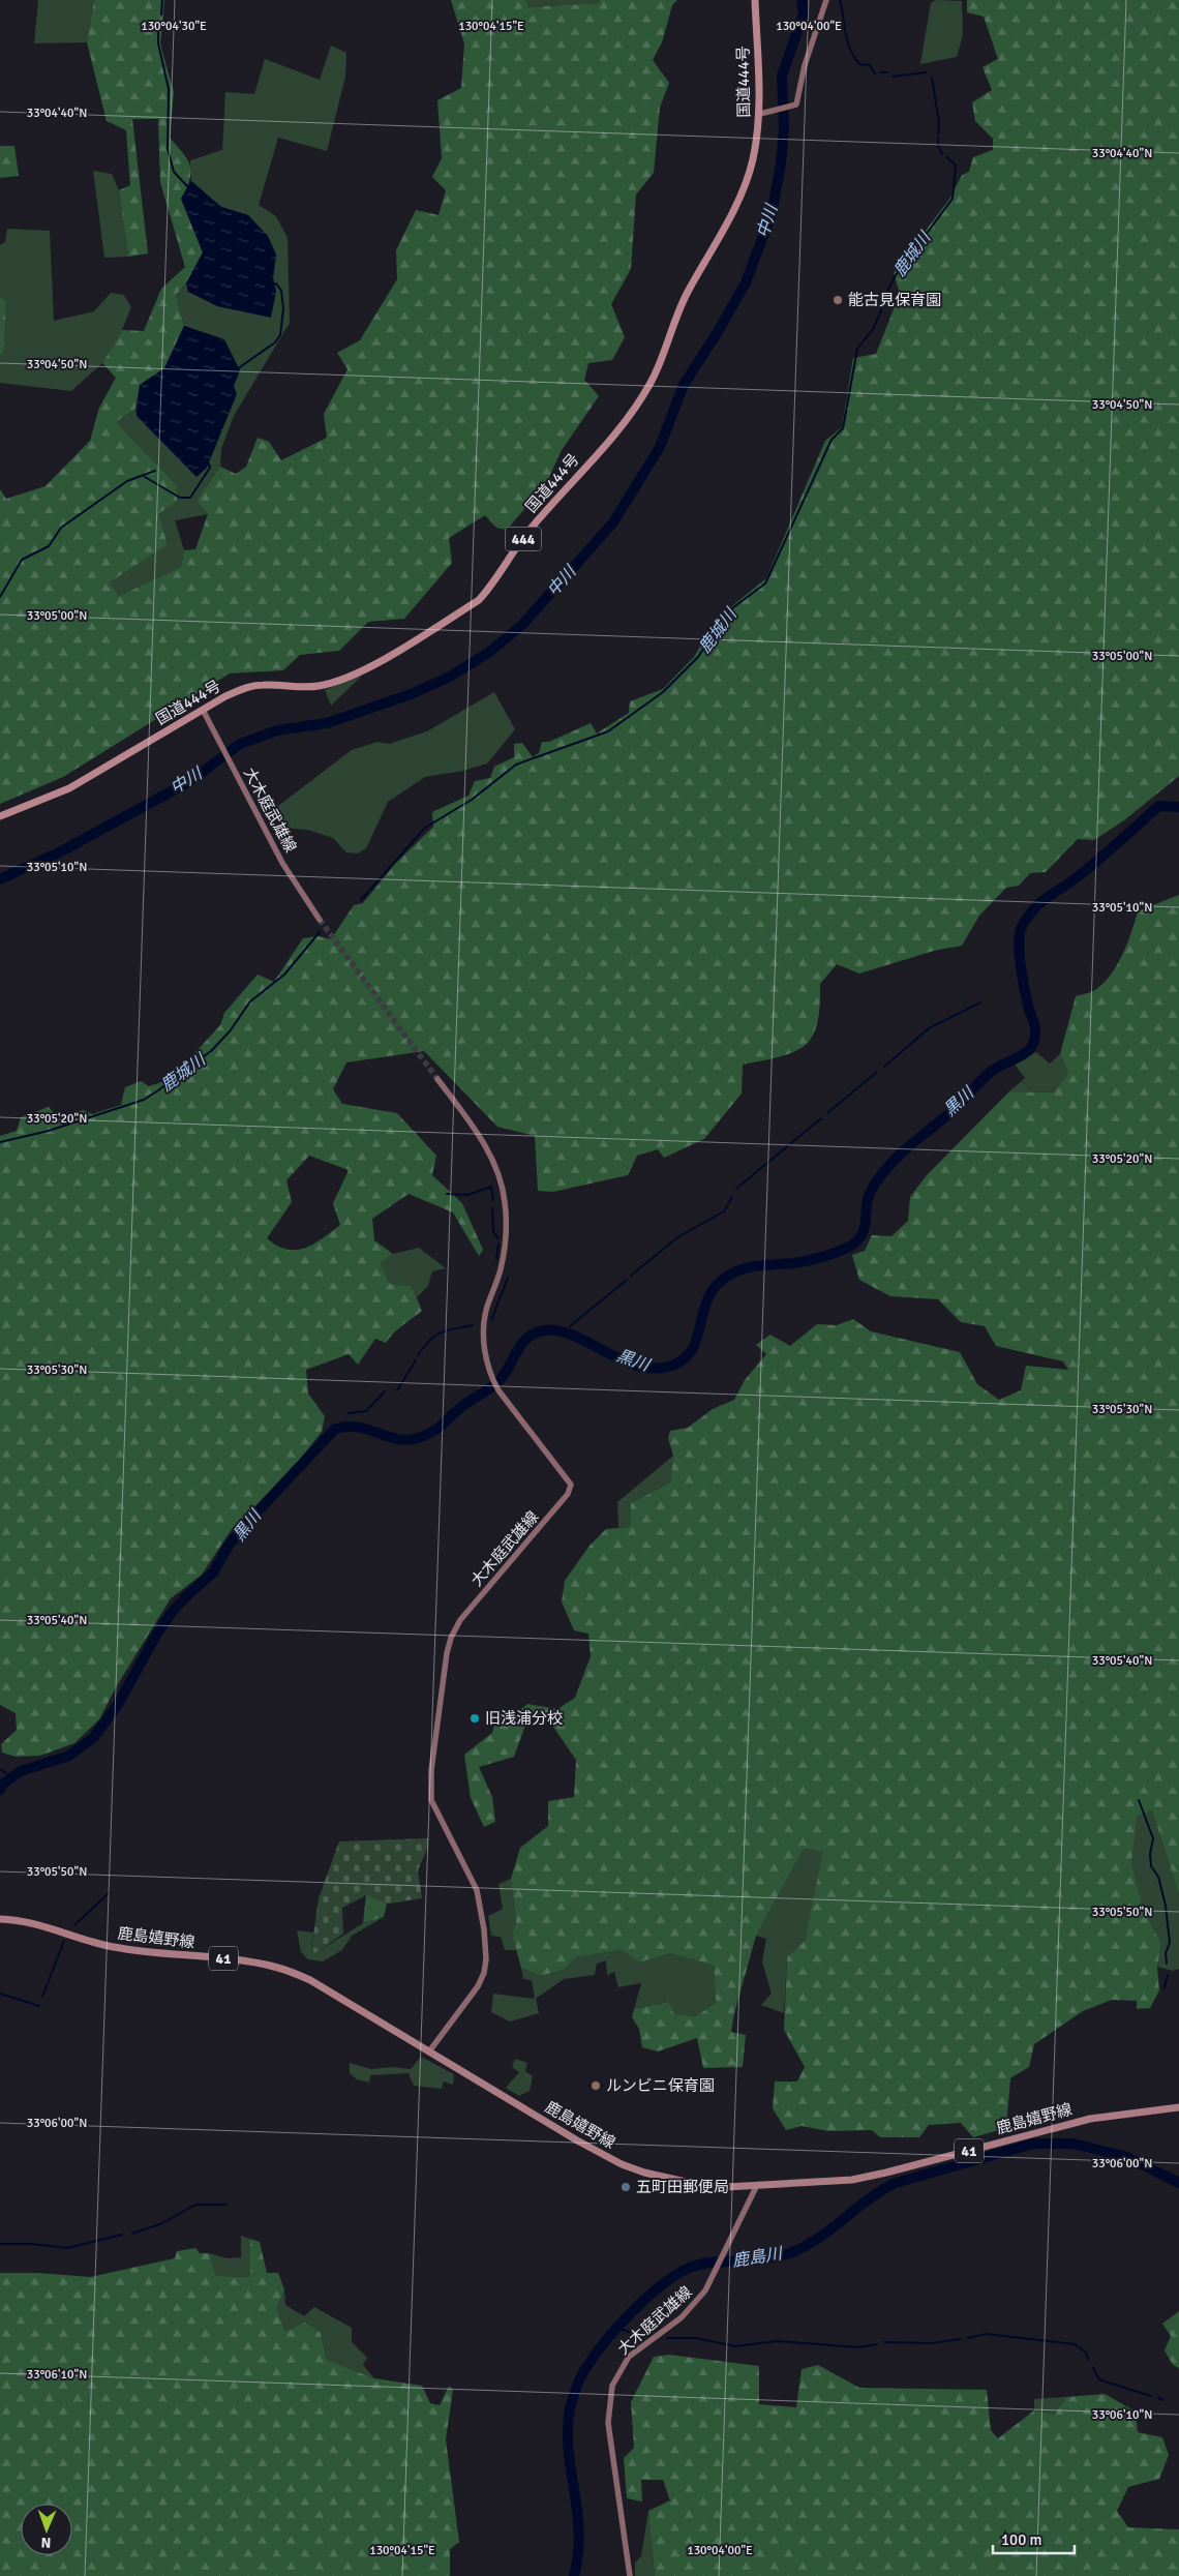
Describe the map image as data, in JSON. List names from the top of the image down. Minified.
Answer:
{"streets":{"highway":["国道444号","444"],"main road":["大木庭武雄線","鹿島嬉野線","41"]},"crossings":[["国道444号","大木庭武雄線"],["大木庭武雄線","鹿島嬉野線"]],"water":["中川","鹿城川","黒川","鹿島川"],"places":["能古見保育園","旧浅浦分校","ルンビニ保育園","五町田郵便局"],"scale_bar":"100 m","north":"bottom","coordinates":["130°04'30\"E","130°04'15\"E","130°04'00\"E","33°04'40\"N","33°04'50\"N","33°05'00\"N","33°05'10\"N","33°05'20\"N","33°05'30\"N","33°05'40\"N","33°05'50\"N","33°06'00\"N","33°06'10\"N"]}
